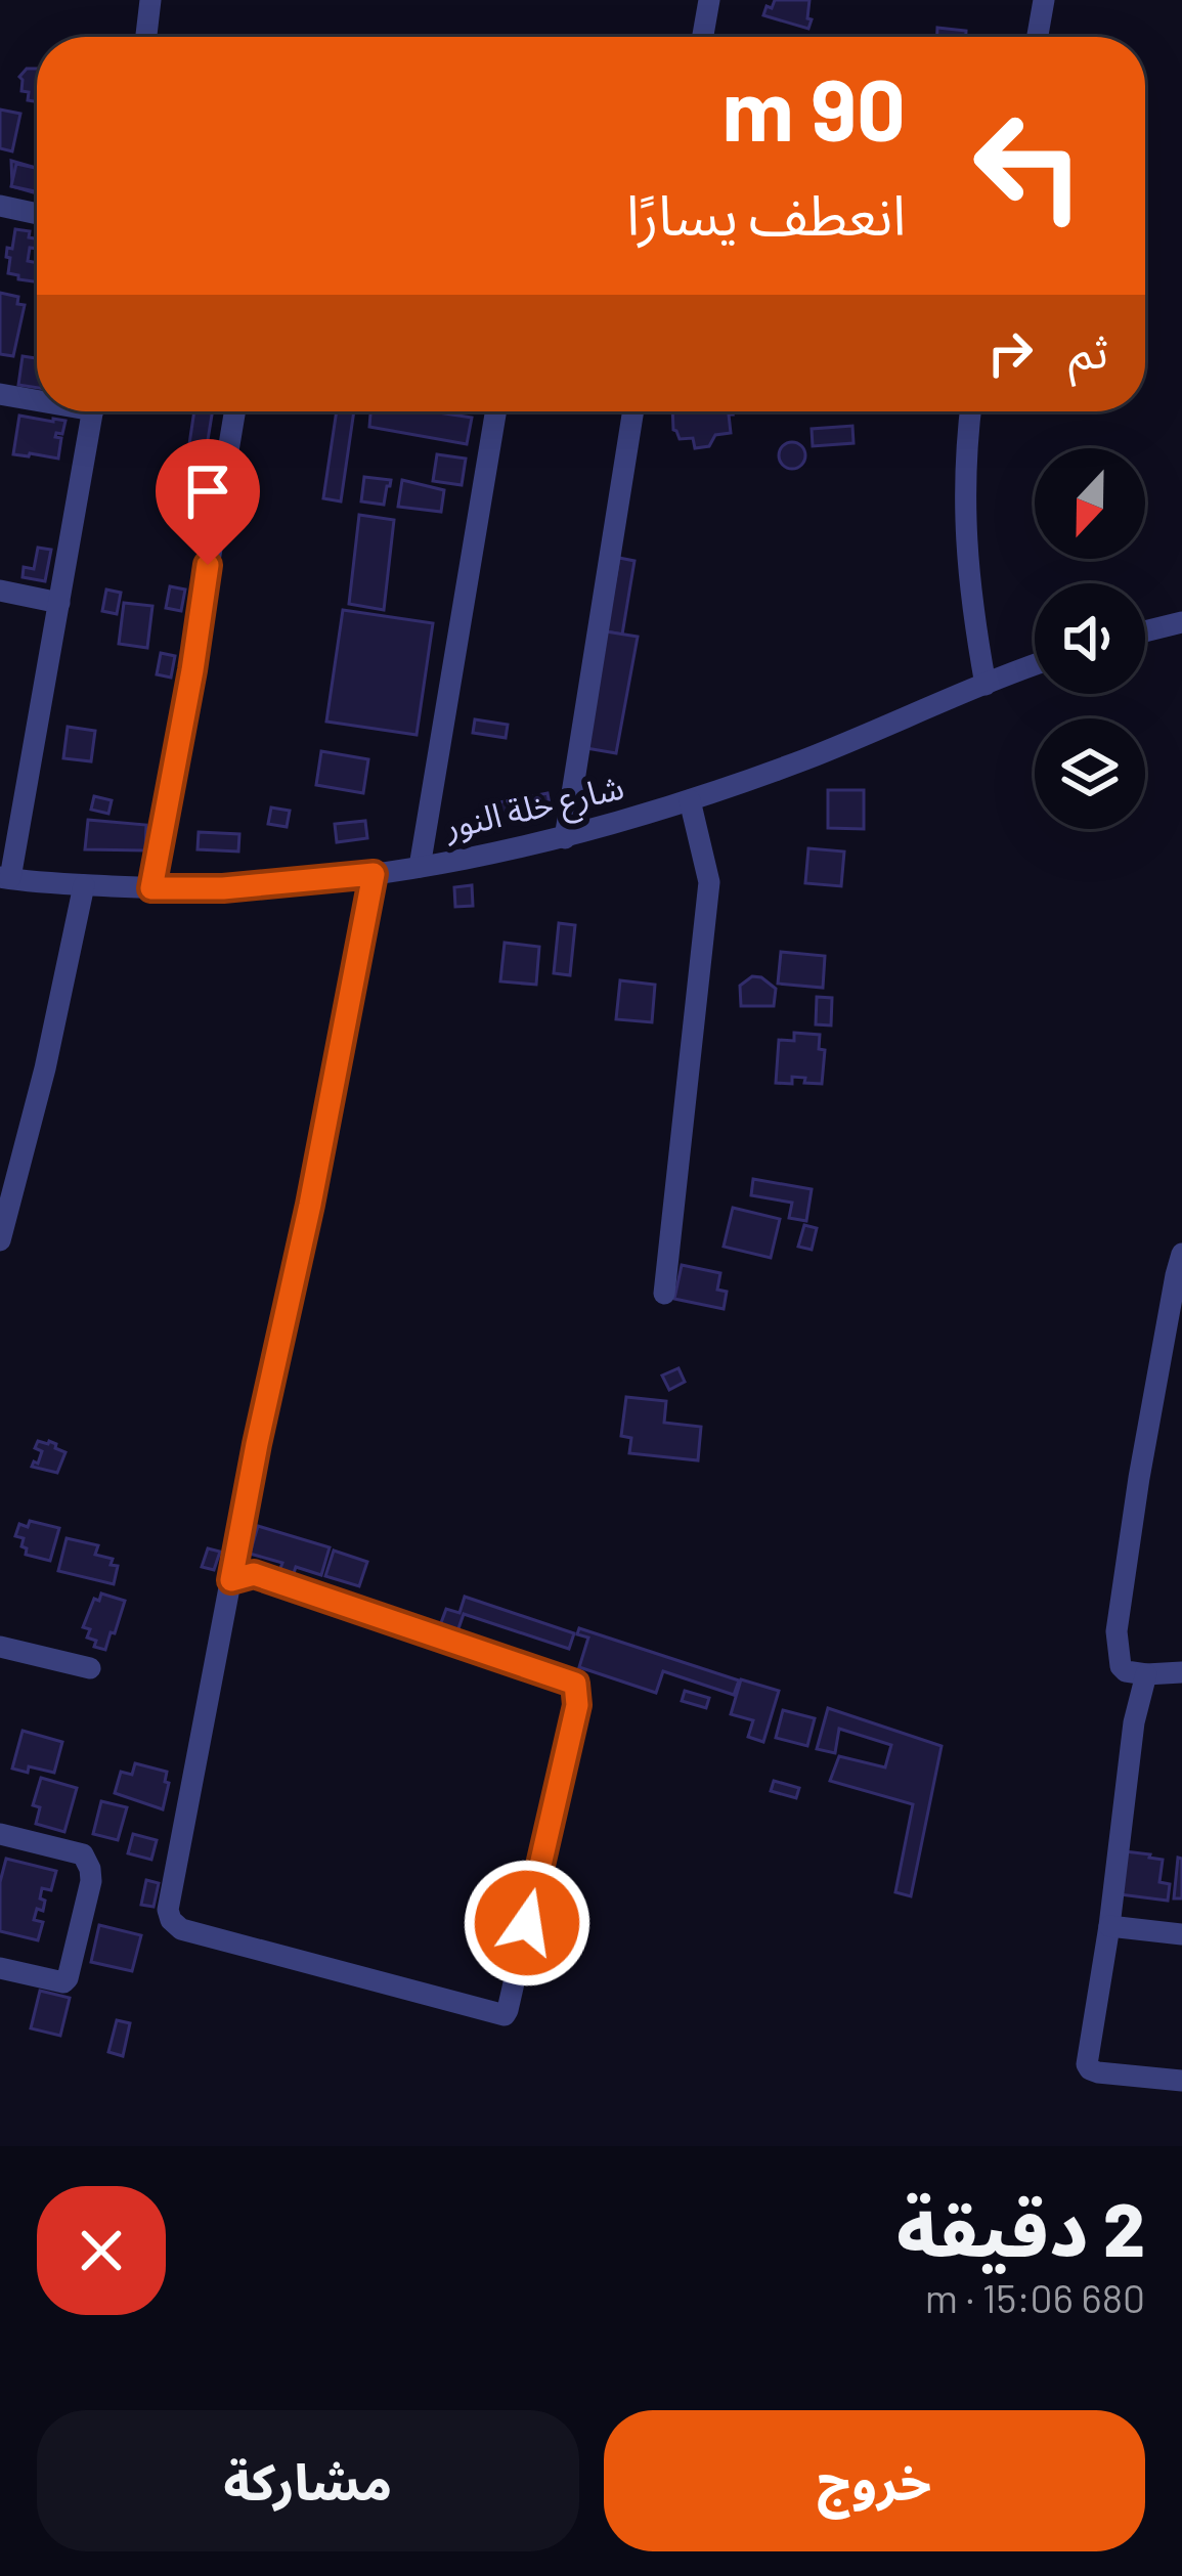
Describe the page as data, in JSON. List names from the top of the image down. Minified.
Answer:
{"streets":{"street":["شارع خلة النور"]},"north":"bottom","page":{"turn":["90 m","انعطف يسارًا"],"then":"ثم","heading":["2 دقيقة","680 m · 15:06"],"buttons":["خروج","مشاركة"]}}
